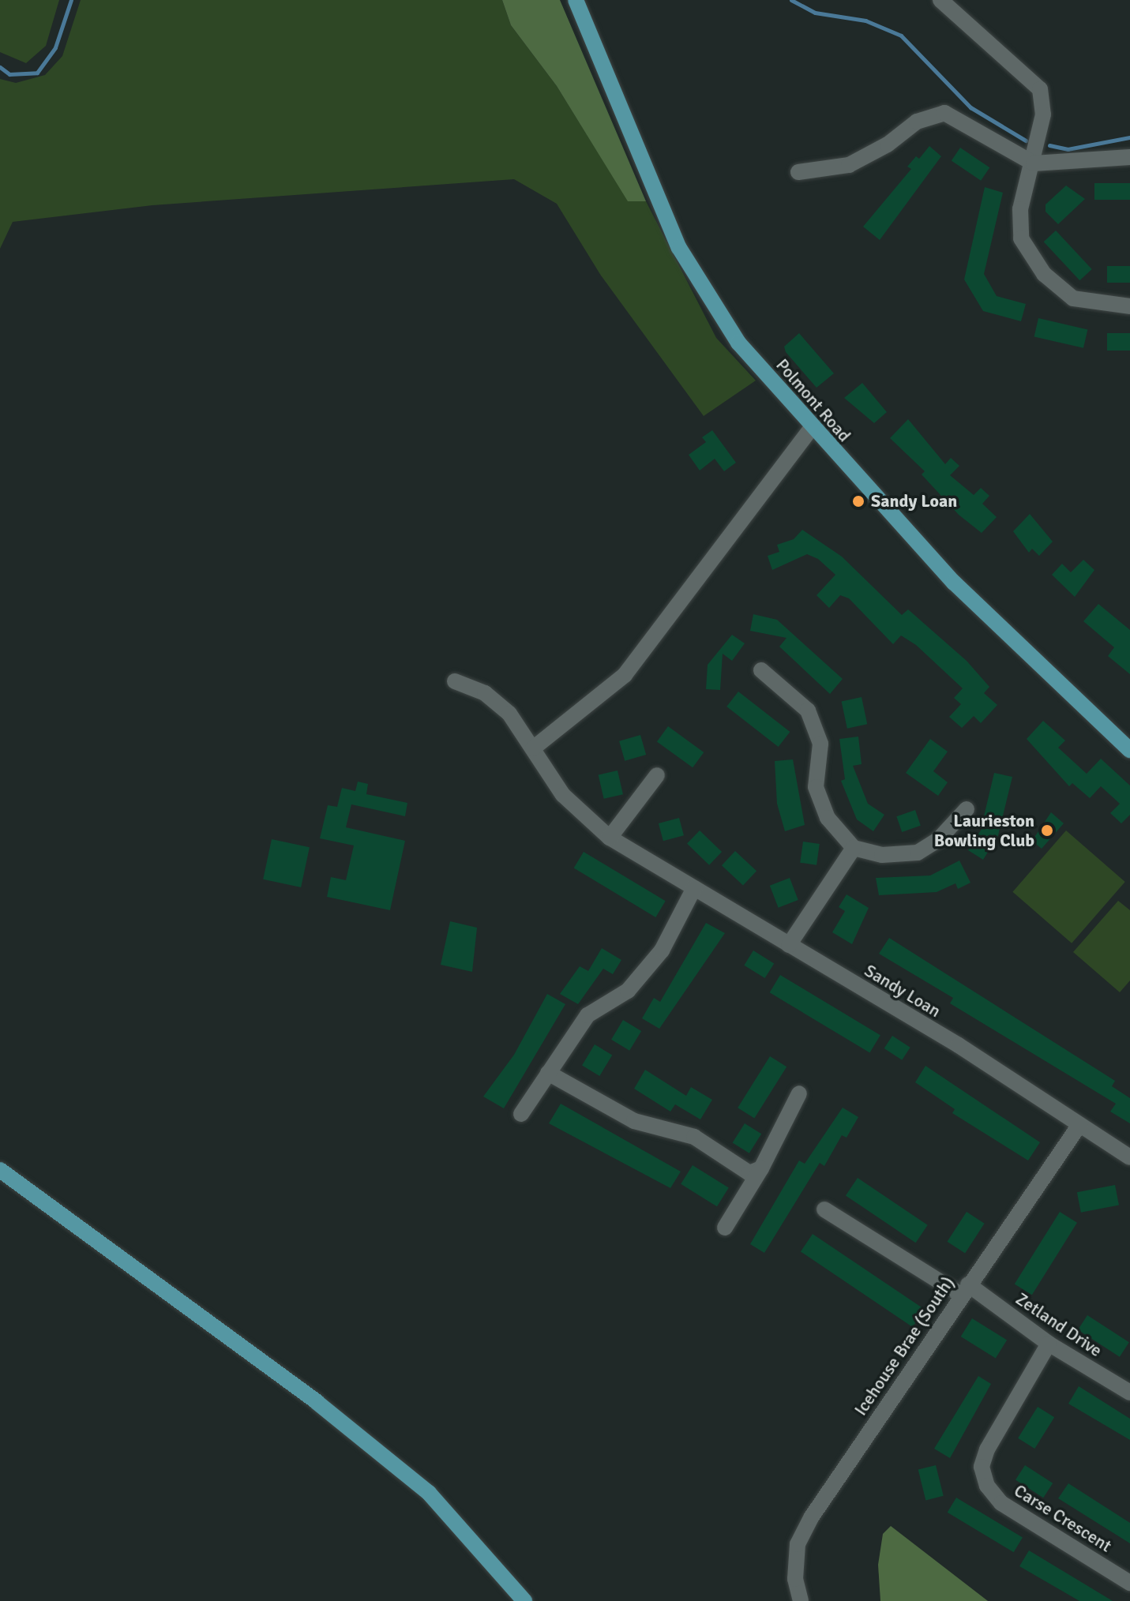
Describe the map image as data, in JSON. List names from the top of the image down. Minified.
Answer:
{"streets":{"main road":["Polmont Road"],"street":["Sandy Loan","Zetland Drive","Icehouse Brae (South)","Carse Crescent"]},"crossings":[["Sandy Loan","Icehouse Brae (South)"],["Zetland Drive","Icehouse Brae (South)"],["Zetland Drive","Carse Crescent"]],"places":["Sandy Loan","Laurieston Bowling Club"]}
